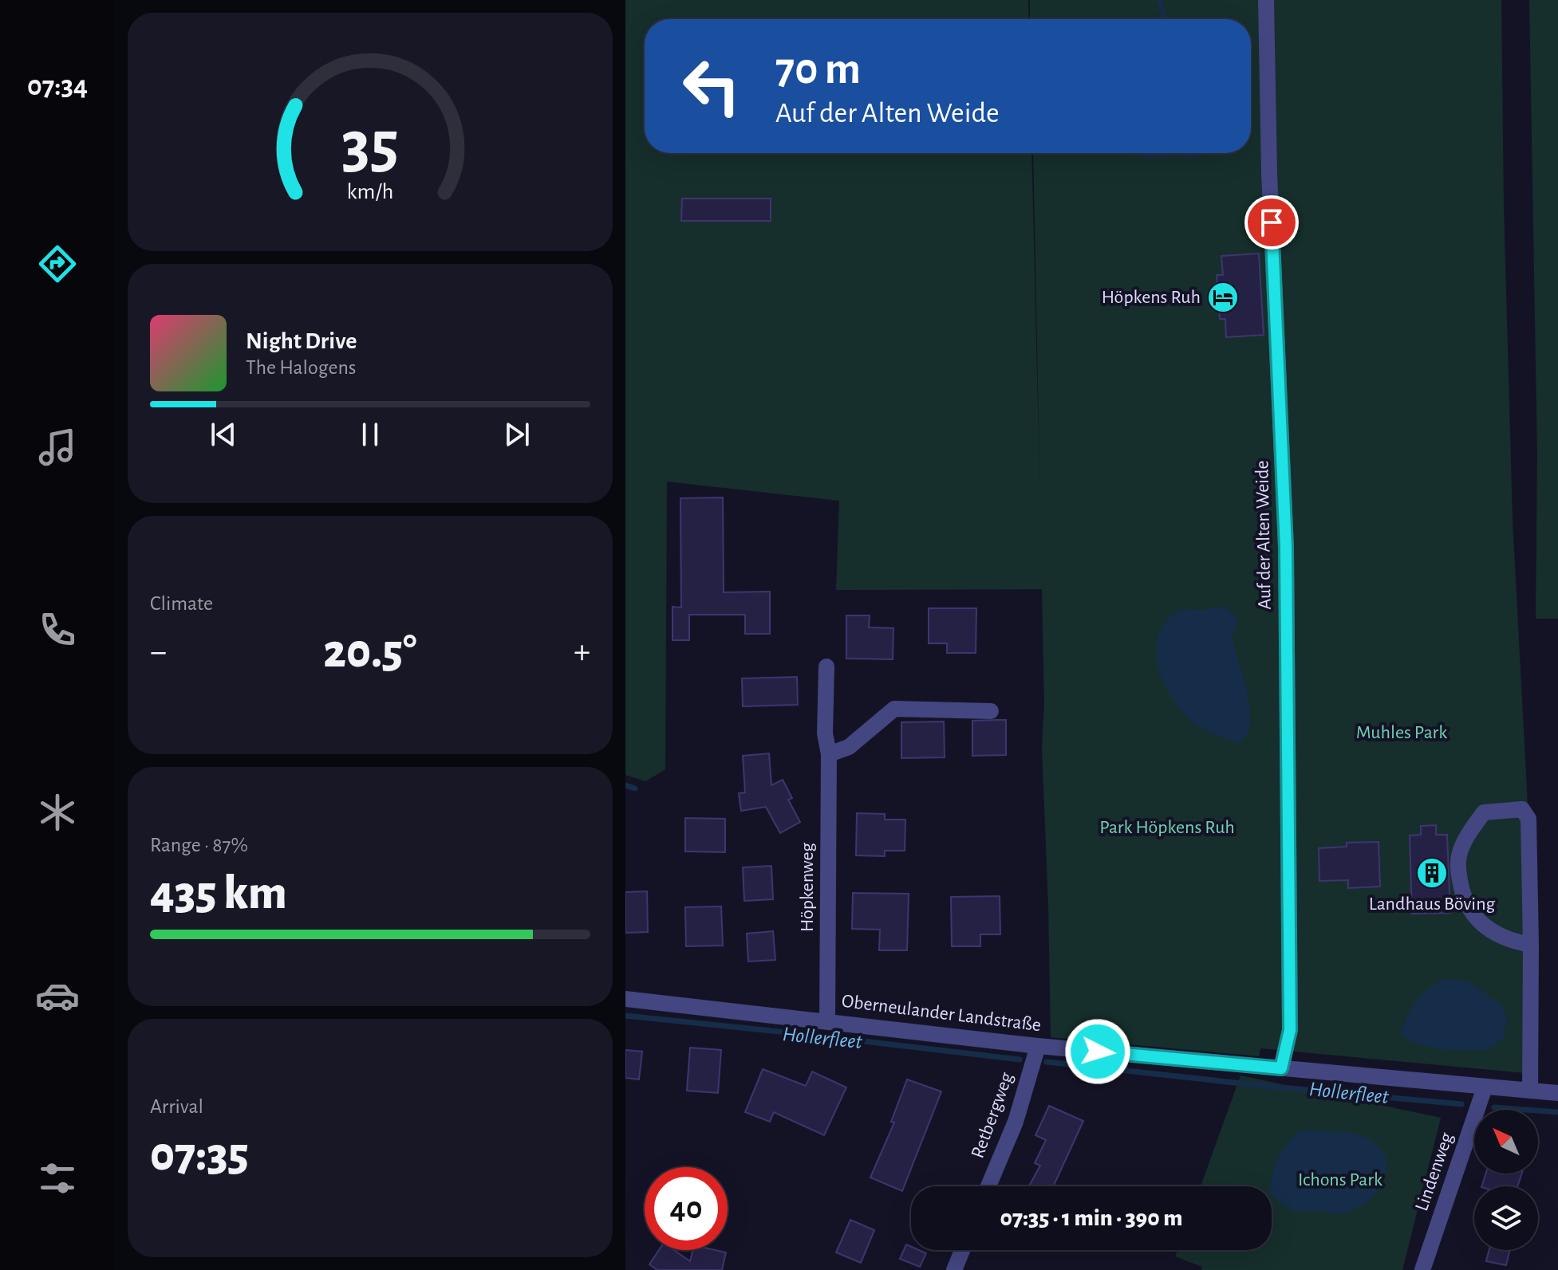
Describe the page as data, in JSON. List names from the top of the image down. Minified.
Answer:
{"streets":{"street":["Auf der Alten Weide","Höpkenweg","Oberneulander Landstraße","Retbergweg","Lindenweg"]},"crossings":[["Auf der Alten Weide","Oberneulander Landstraße"],["Höpkenweg","Oberneulander Landstraße"],["Oberneulander Landstraße","Retbergweg"],["Oberneulander Landstraße","Lindenweg"]],"water":["Hollerfleet"],"parks":["Muhles Park","Park Höpkens Ruh","Ichons Park"],"places":{"hotel":["Höpkens Ruh"],"building":["Landhaus Böving"]},"north":"top left","page":{"tabs":"07:34","turn":["70 m","Auf der Alten Weide"],"song":["Night Drive","The Halogens"],"tile":["Climate",["Range · 87%","435 km"],["Arrival","07:35"]],"heat":["−","20.5°","+"],"limit":"40","trip":"07:35 · 1 min · 390 m","gauge":["35","km/h"]}}
